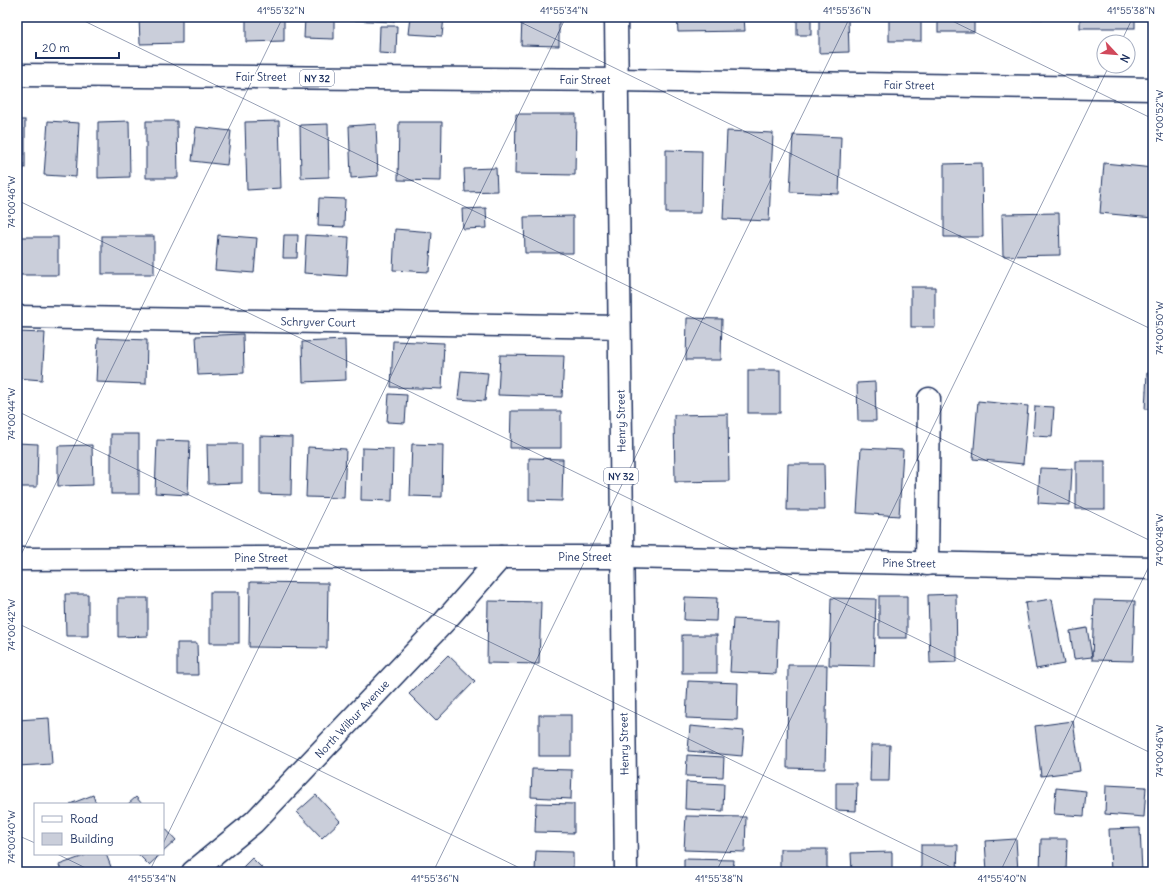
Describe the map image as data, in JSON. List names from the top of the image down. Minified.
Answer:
{"streets":{"street":["Fair Street","NY 32","Schryver Court","Henry Street","Pine Street","North Wilbur Avenue"]},"crossings":[["Fair Street","Henry Street"],["Schryver Court","Henry Street"],["Henry Street","Pine Street"],["Pine Street","North Wilbur Avenue"]],"legend":["Road","Building"],"scale_bar":"20 m","north":"bottom right","coordinates":["41°55'32\"N","41°55'34\"N","41°55'36\"N","41°55'38\"N","74°00'52\"W","74°00'46\"W","74°00'50\"W","74°00'44\"W","74°00'48\"W","74°00'42\"W","74°00'40\"W","41°55'40\"N"]}
